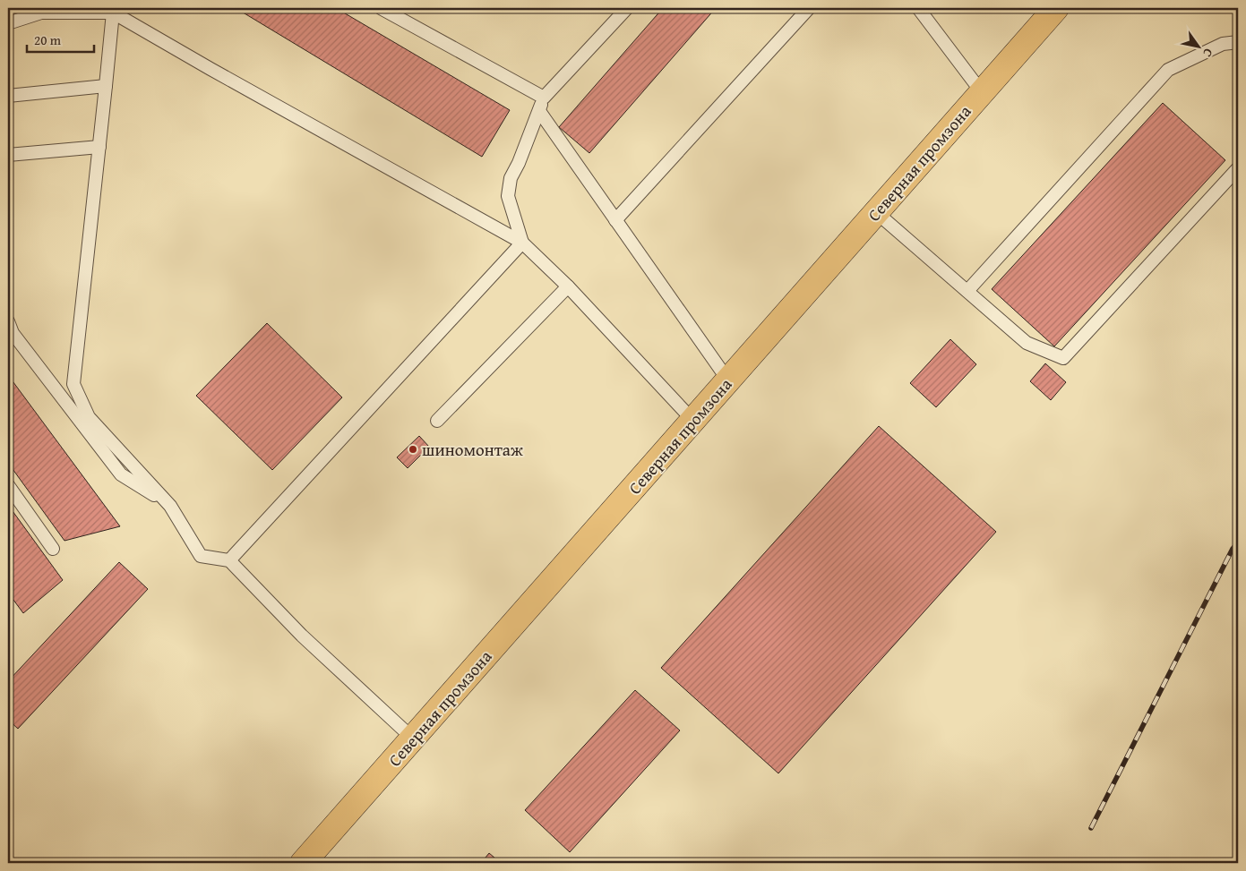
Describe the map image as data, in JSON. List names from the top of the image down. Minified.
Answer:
{"streets":{"main road":["Северная промзона"]},"places":["шиномонтаж"],"scale_bar":"20 m","north":"bottom right"}
